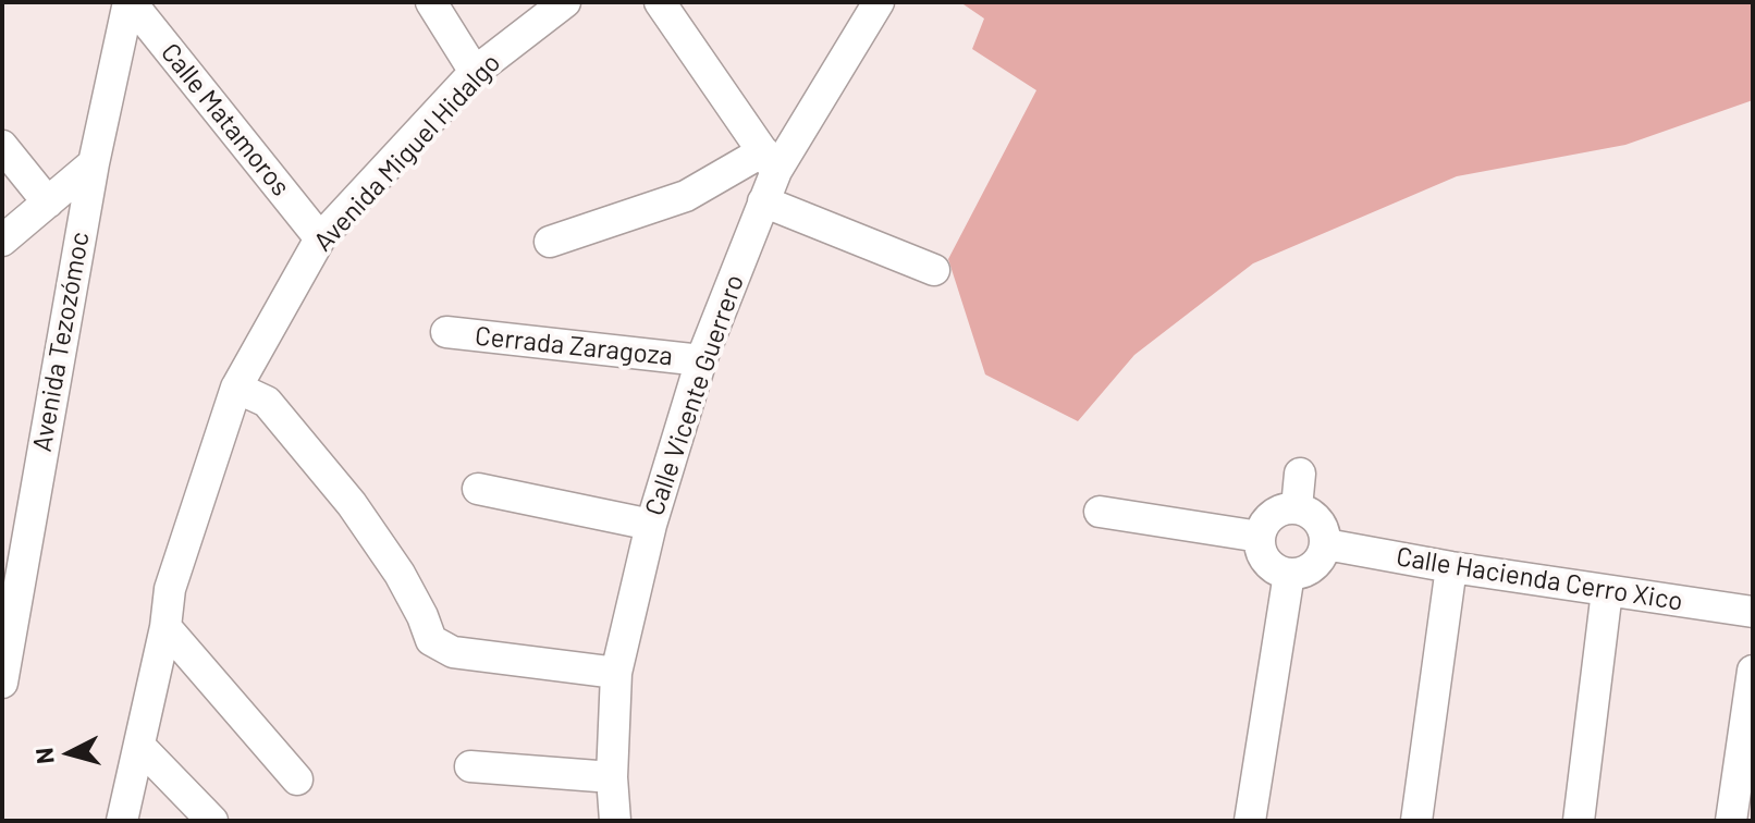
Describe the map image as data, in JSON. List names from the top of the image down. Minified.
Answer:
{"streets":{"street":["Calle Matamoros","Avenida Miguel Hidalgo","Avenida Tezozómoc","Cerrada Zaragoza","Calle Vicente Guerrero","Calle Hacienda Cerro Xico"]},"crossings":[["Calle Matamoros","Avenida Miguel Hidalgo"],["Calle Matamoros","Avenida Tezozómoc"],["Cerrada Zaragoza","Calle Vicente Guerrero"]],"north":"left"}
